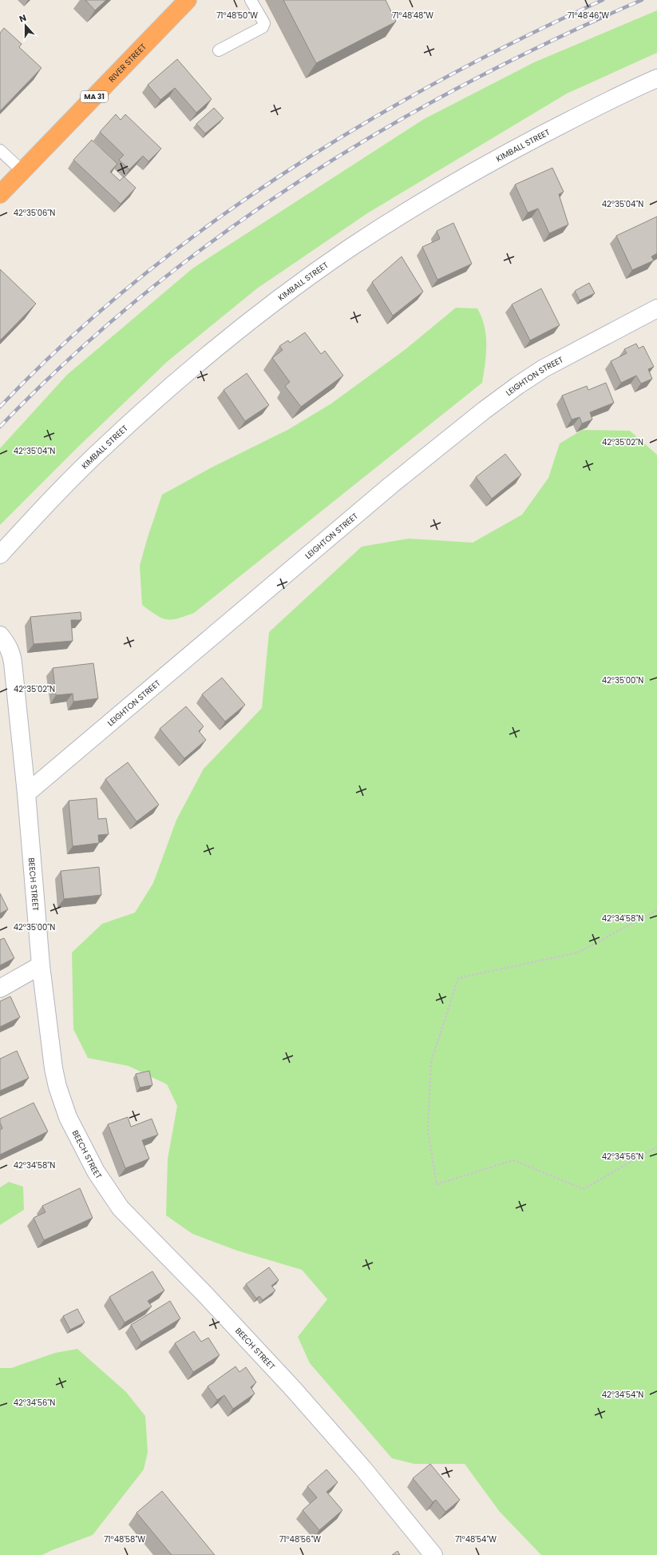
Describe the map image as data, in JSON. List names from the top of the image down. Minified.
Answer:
{"streets":{"highway":["RIVER STREET","MA 31"],"street":["KIMBALL STREET","LEIGHTON STREET","BEECH STREET"]},"crossings":[["LEIGHTON STREET","BEECH STREET"]],"north":"top","coordinates":["71°48'50\"W","71°48'48\"W","71°48'46\"W","42°35'04\"N","42°35'06\"N","42°35'02\"N","42°35'00\"N","42°34'58\"N","42°34'56\"N","42°34'54\"N","71°48'58\"W","71°48'56\"W","71°48'54\"W"]}
